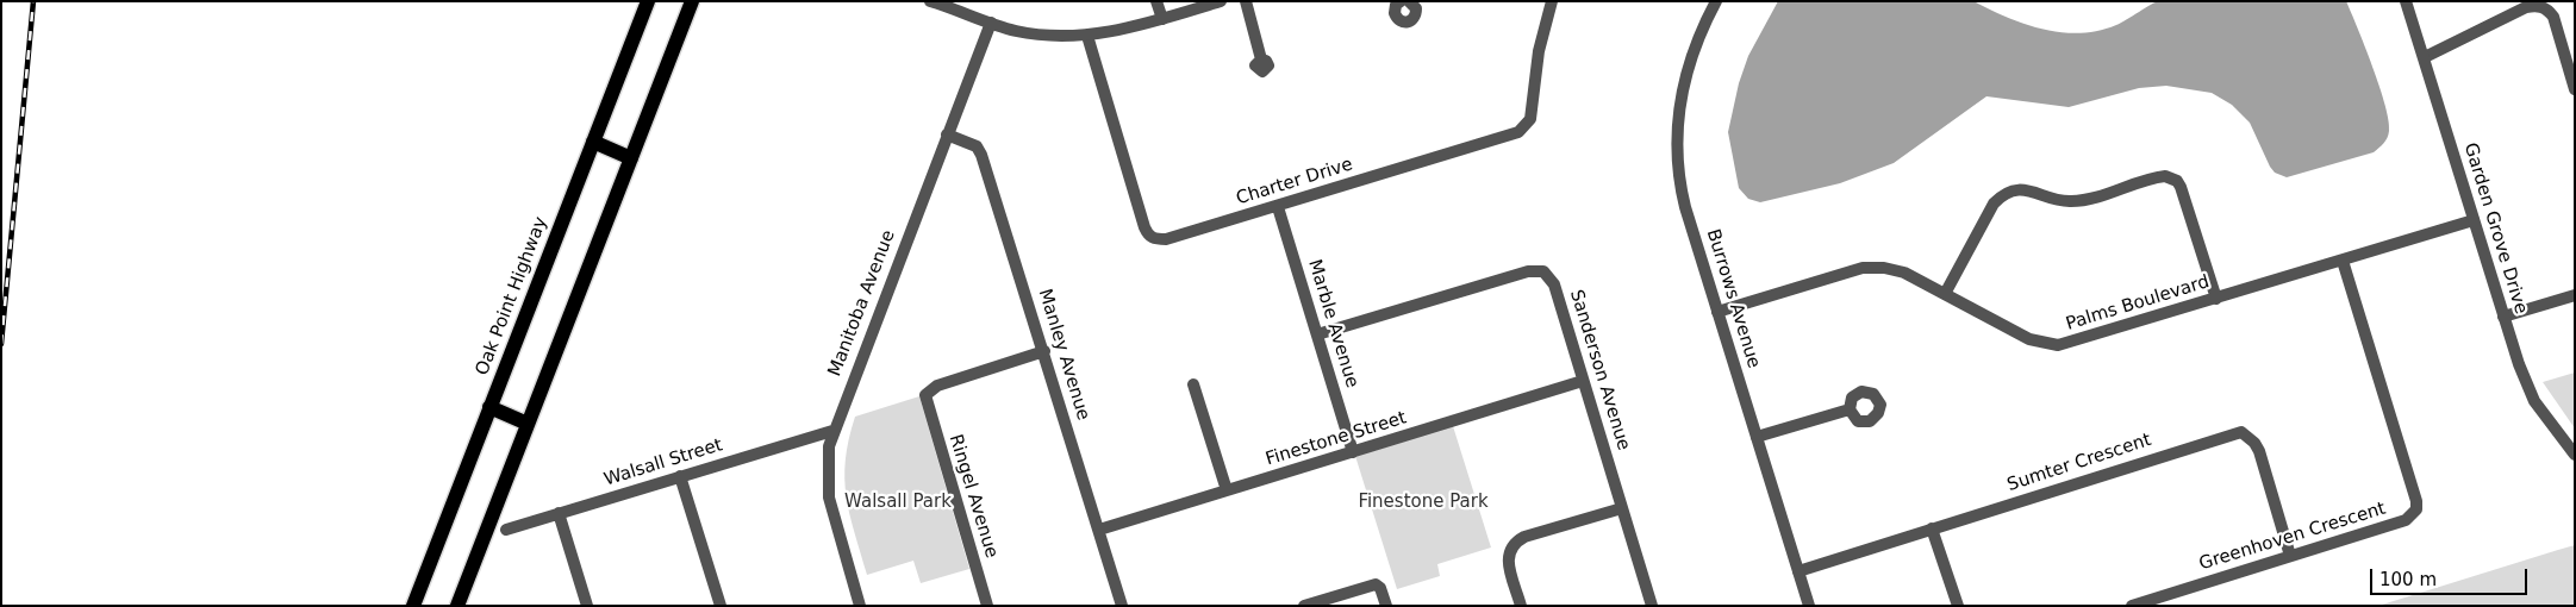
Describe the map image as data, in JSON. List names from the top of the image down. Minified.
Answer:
{"streets":{"main road":["Oak Point Highway"],"street":["Charter Drive","Garden Grove Drive","Burrows Avenue","Manitoba Avenue","Palms Boulevard","Marble Avenue","Manley Avenue","Sanderson Avenue","Finestone Street","Walsall Street","Sumter Crescent","Ringel Avenue","Greenhoven Crescent"]},"crossings":[["Charter Drive","Marble Avenue"],["Garden Grove Drive","Palms Boulevard"],["Burrows Avenue","Palms Boulevard"],["Burrows Avenue","Sumter Crescent"],["Manitoba Avenue","Manley Avenue"],["Manitoba Avenue","Walsall Street"],["Palms Boulevard","Greenhoven Crescent"],["Marble Avenue","Sanderson Avenue"],["Marble Avenue","Finestone Street"],["Manley Avenue","Finestone Street"],["Manley Avenue","Ringel Avenue"],["Sanderson Avenue","Finestone Street"],["Sumter Crescent","Greenhoven Crescent"]],"parks":["Walsall Park","Finestone Park"],"scale_bar":"100 m"}
